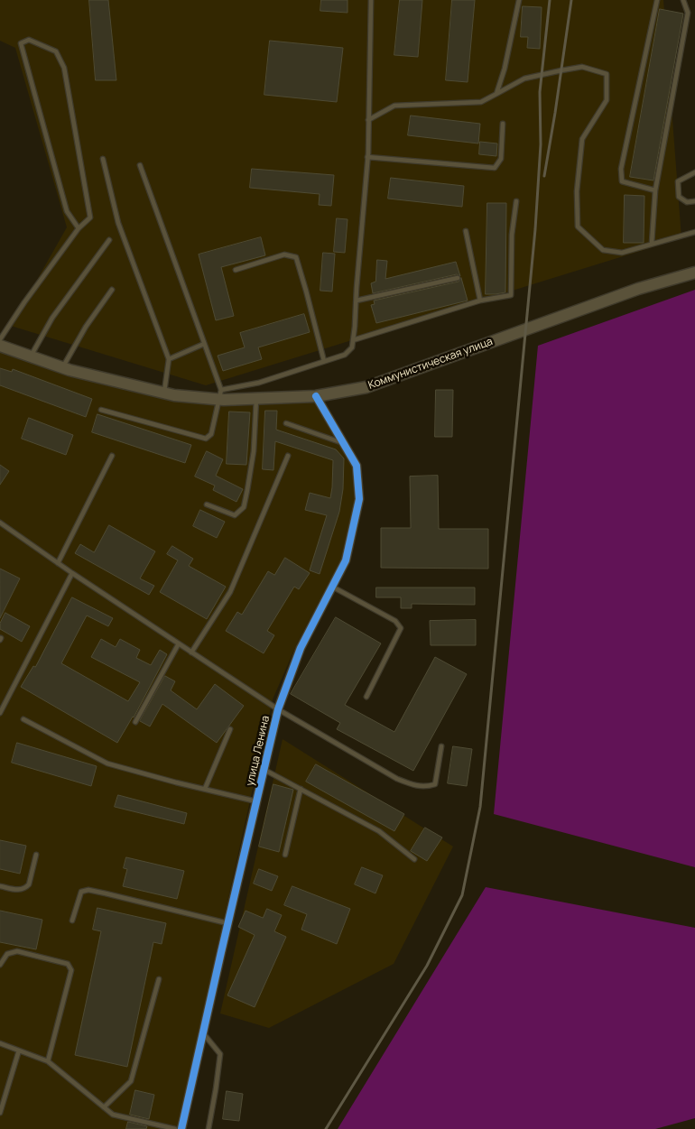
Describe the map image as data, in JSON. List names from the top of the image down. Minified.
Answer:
{"streets":{"main road":["Коммунистическая улица"],"street":["улица Ленина"]},"crossings":[["Коммунистическая улица","улица Ленина"]]}
